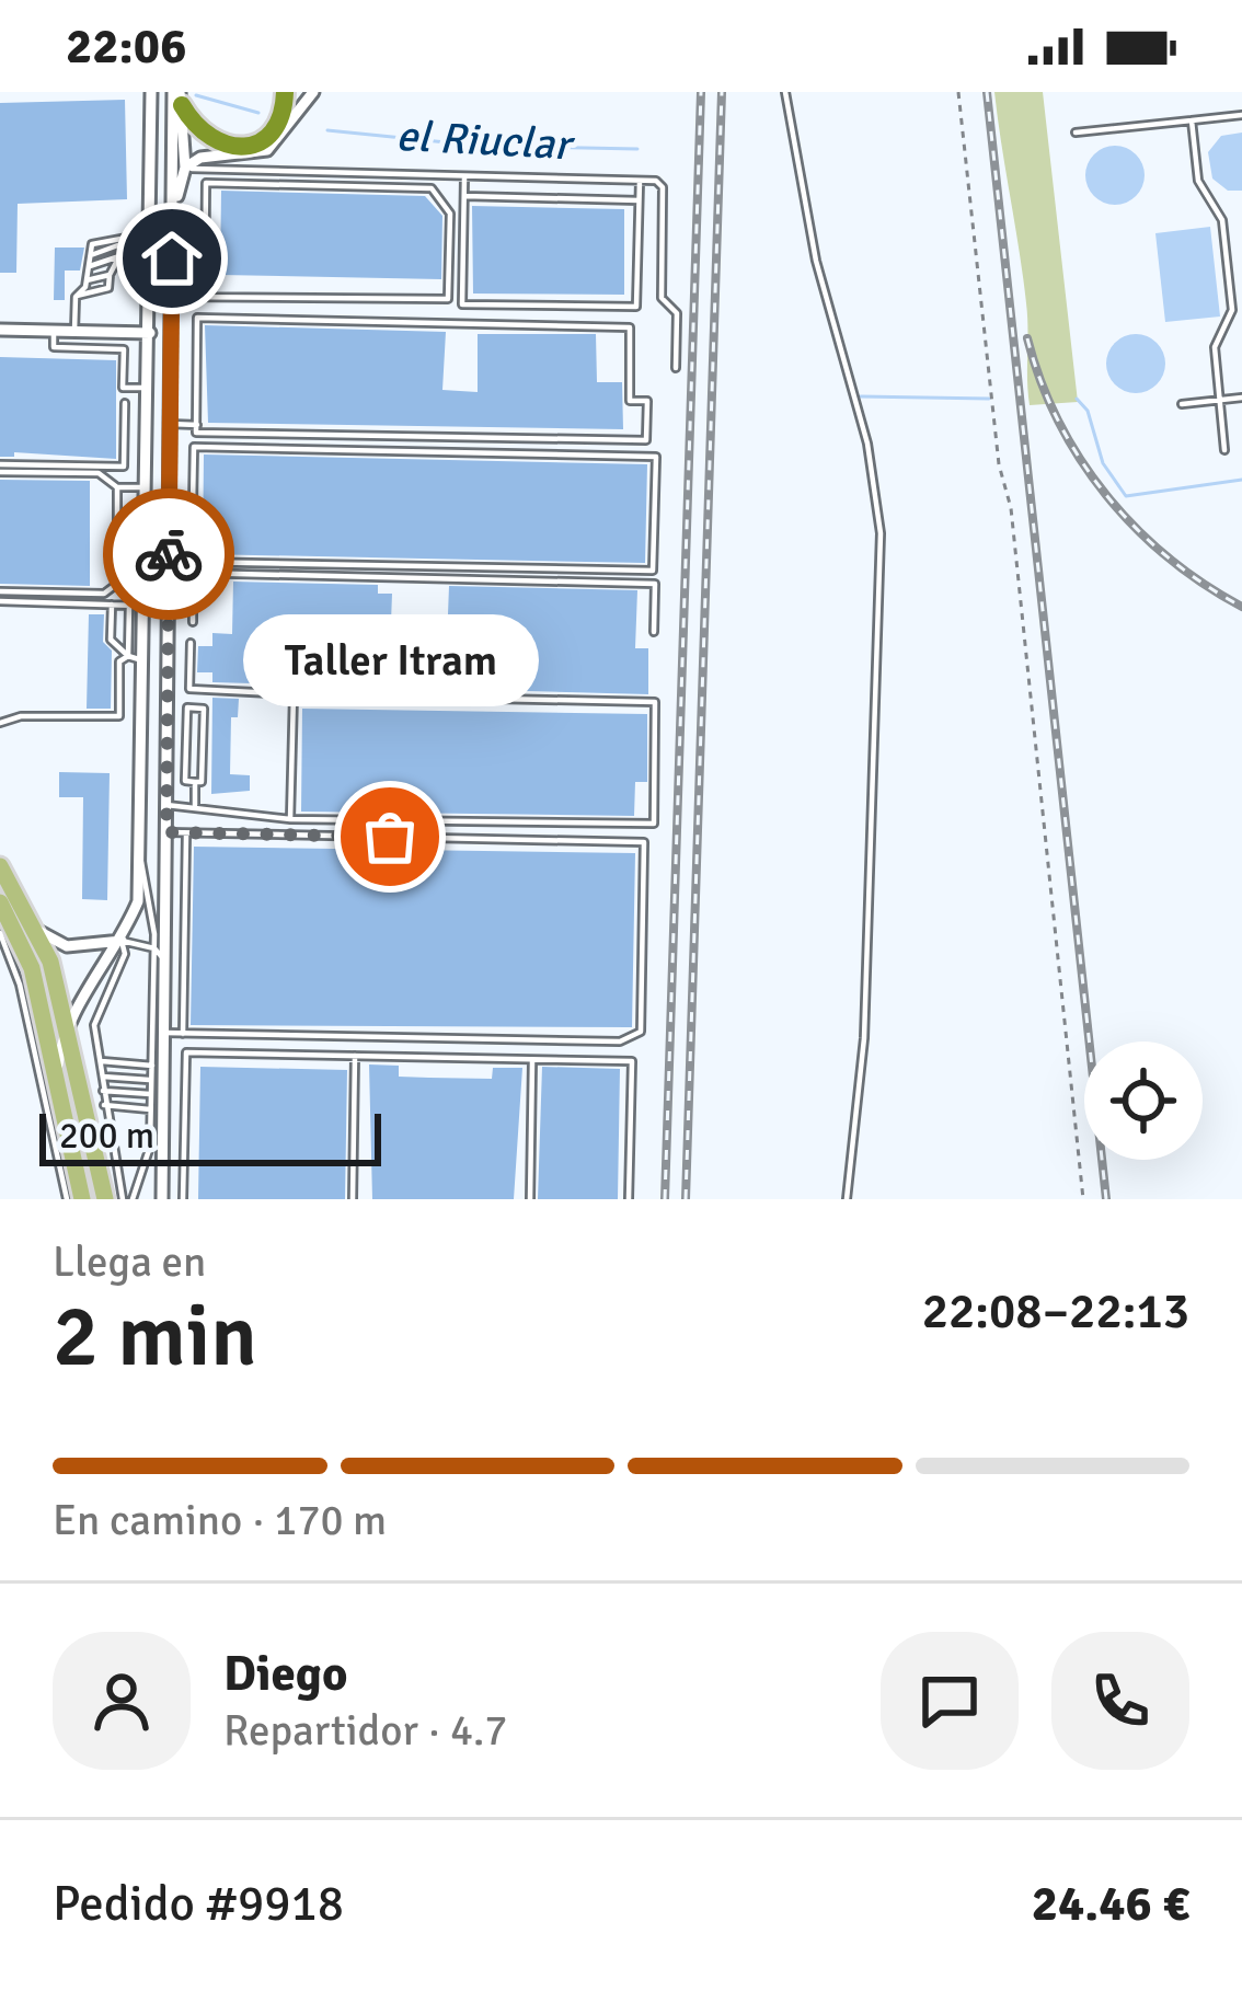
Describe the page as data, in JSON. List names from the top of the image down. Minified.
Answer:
{"water":["el Riuclar"],"places":["Taller Itram"],"scale_bar":"200 m","page":{"status":"22:06","bubble":"Taller Itram","scale":"200 m","heading":["2 min","Llega en","22:08–22:13"],"panel":["Diego","Repartidor · 4.7","Pedido #9918","24.46 €"],"bar":"En camino · 170 m"}}
